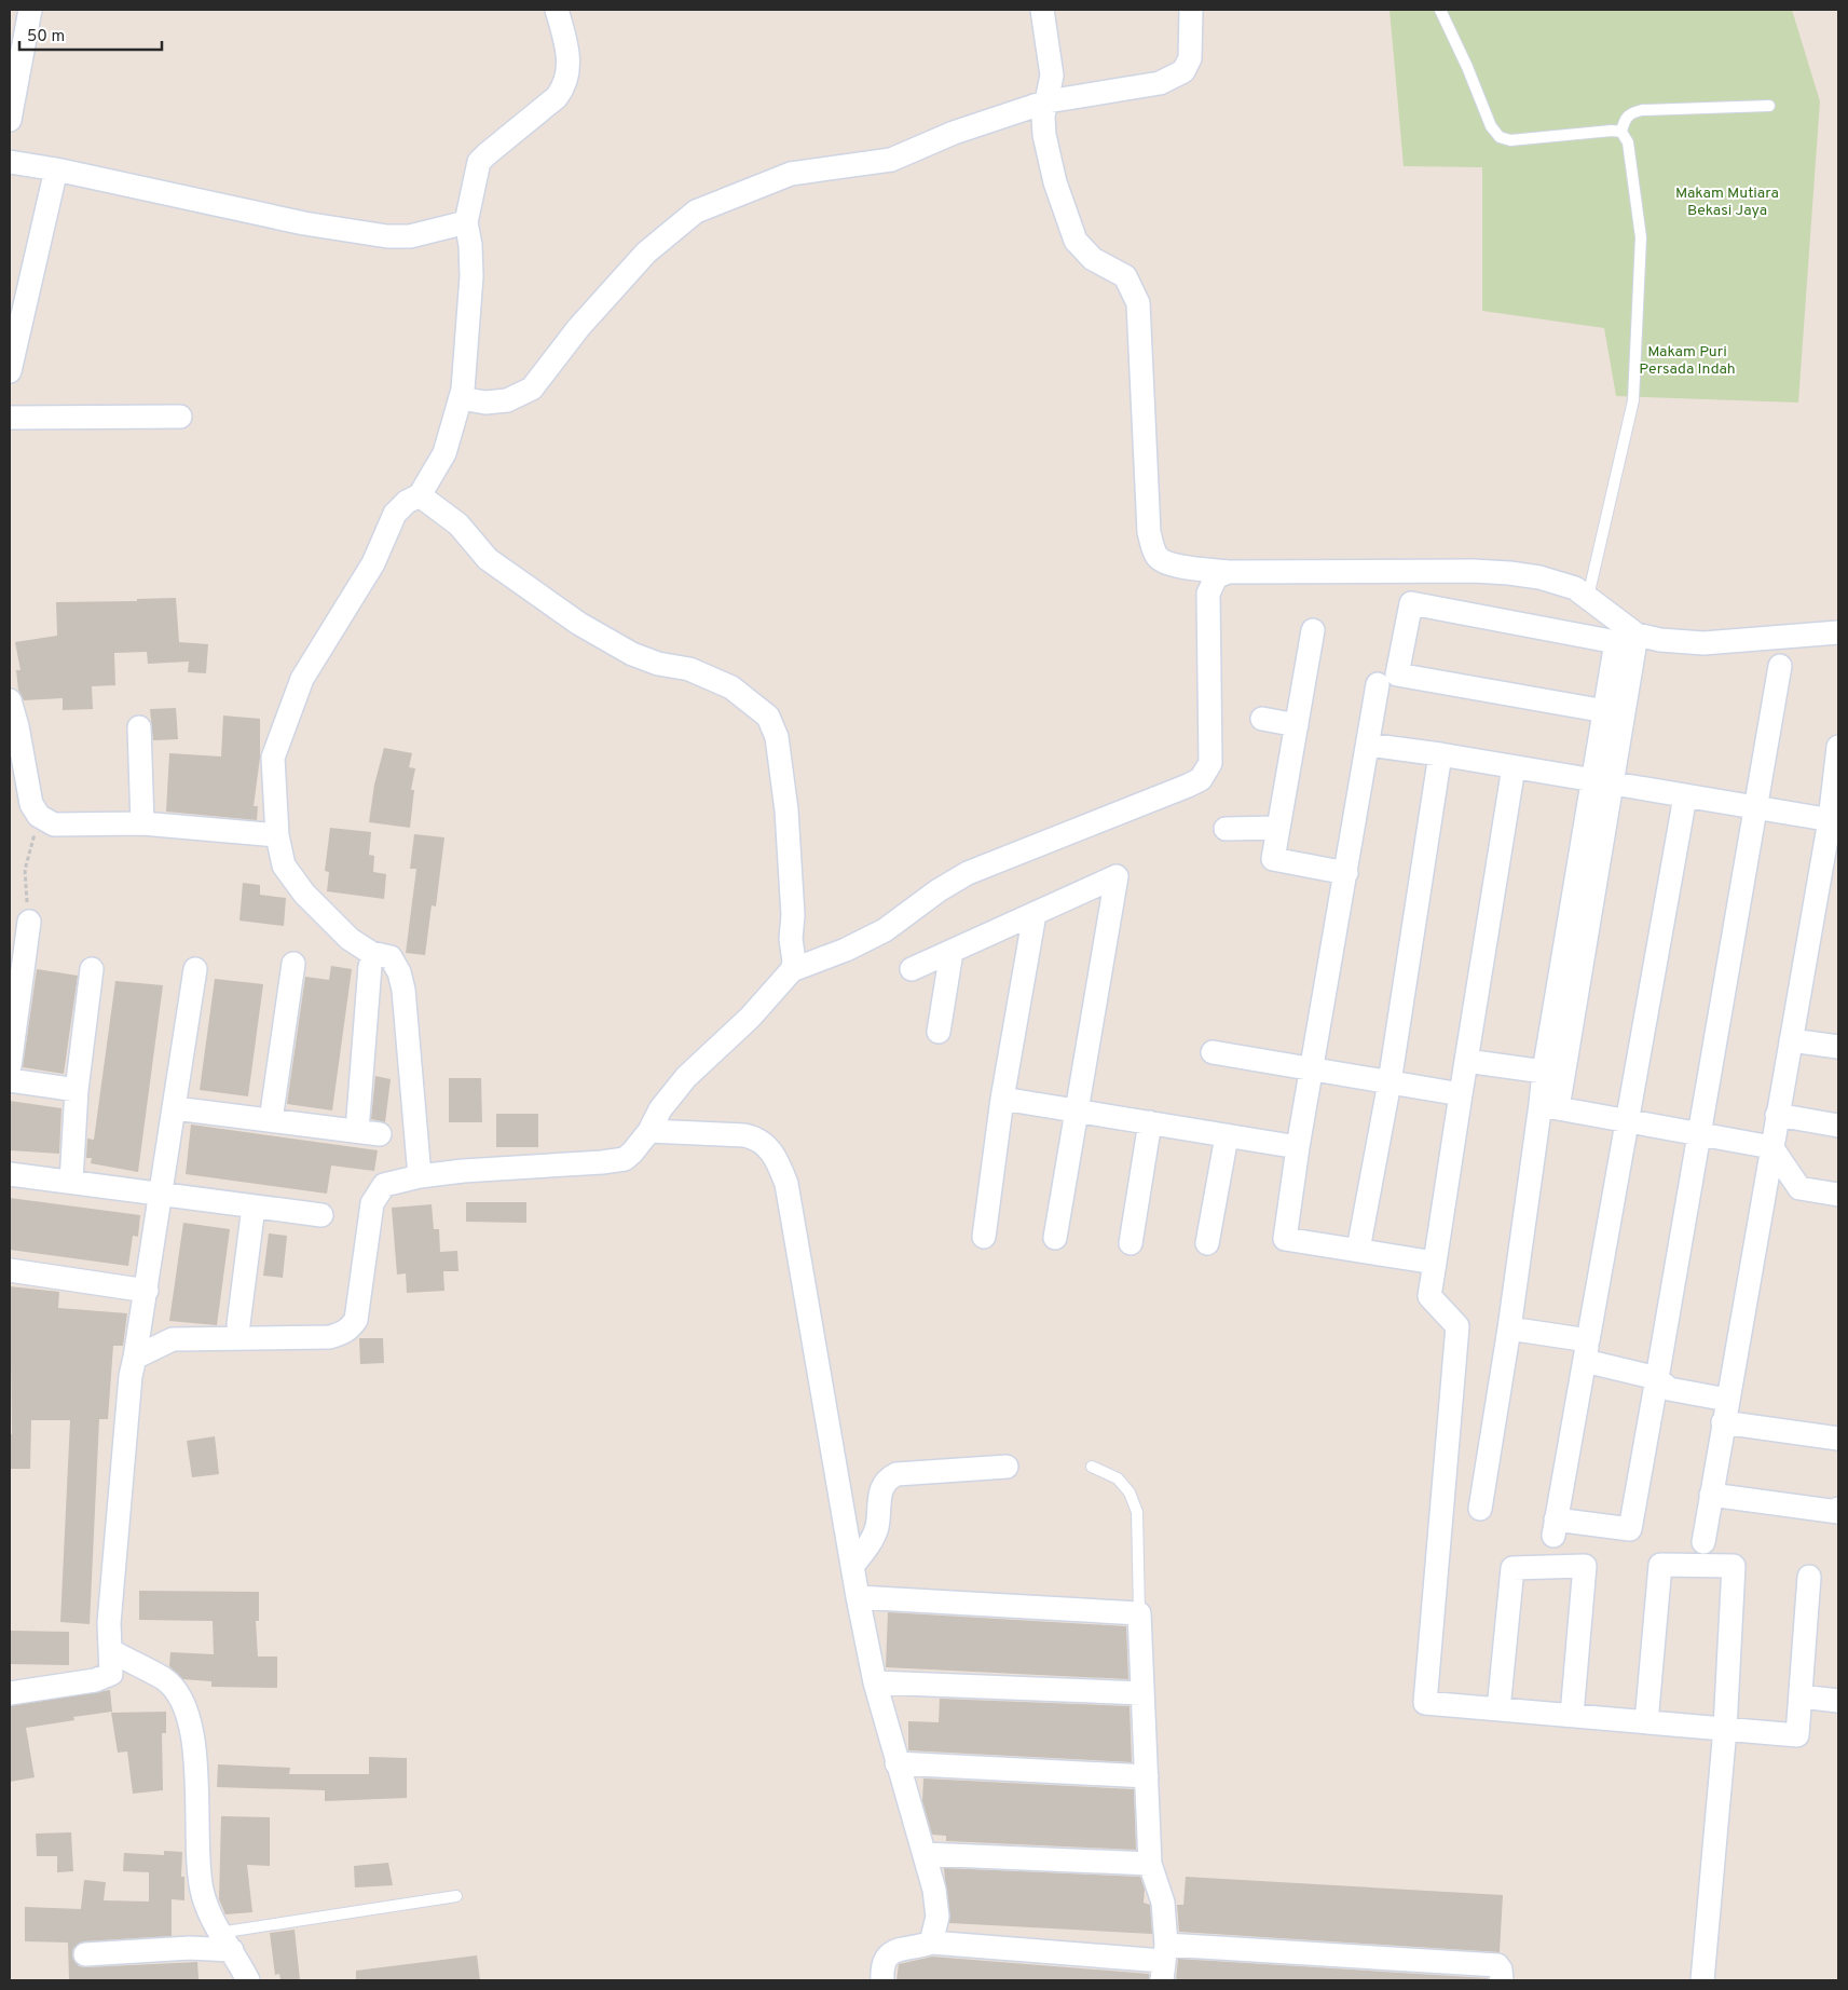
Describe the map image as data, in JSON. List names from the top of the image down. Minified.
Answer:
{"parks":["Makam Mutiara Bekasi Jaya","Makam Puri Persada Indah"],"scale_bar":"50 m"}
